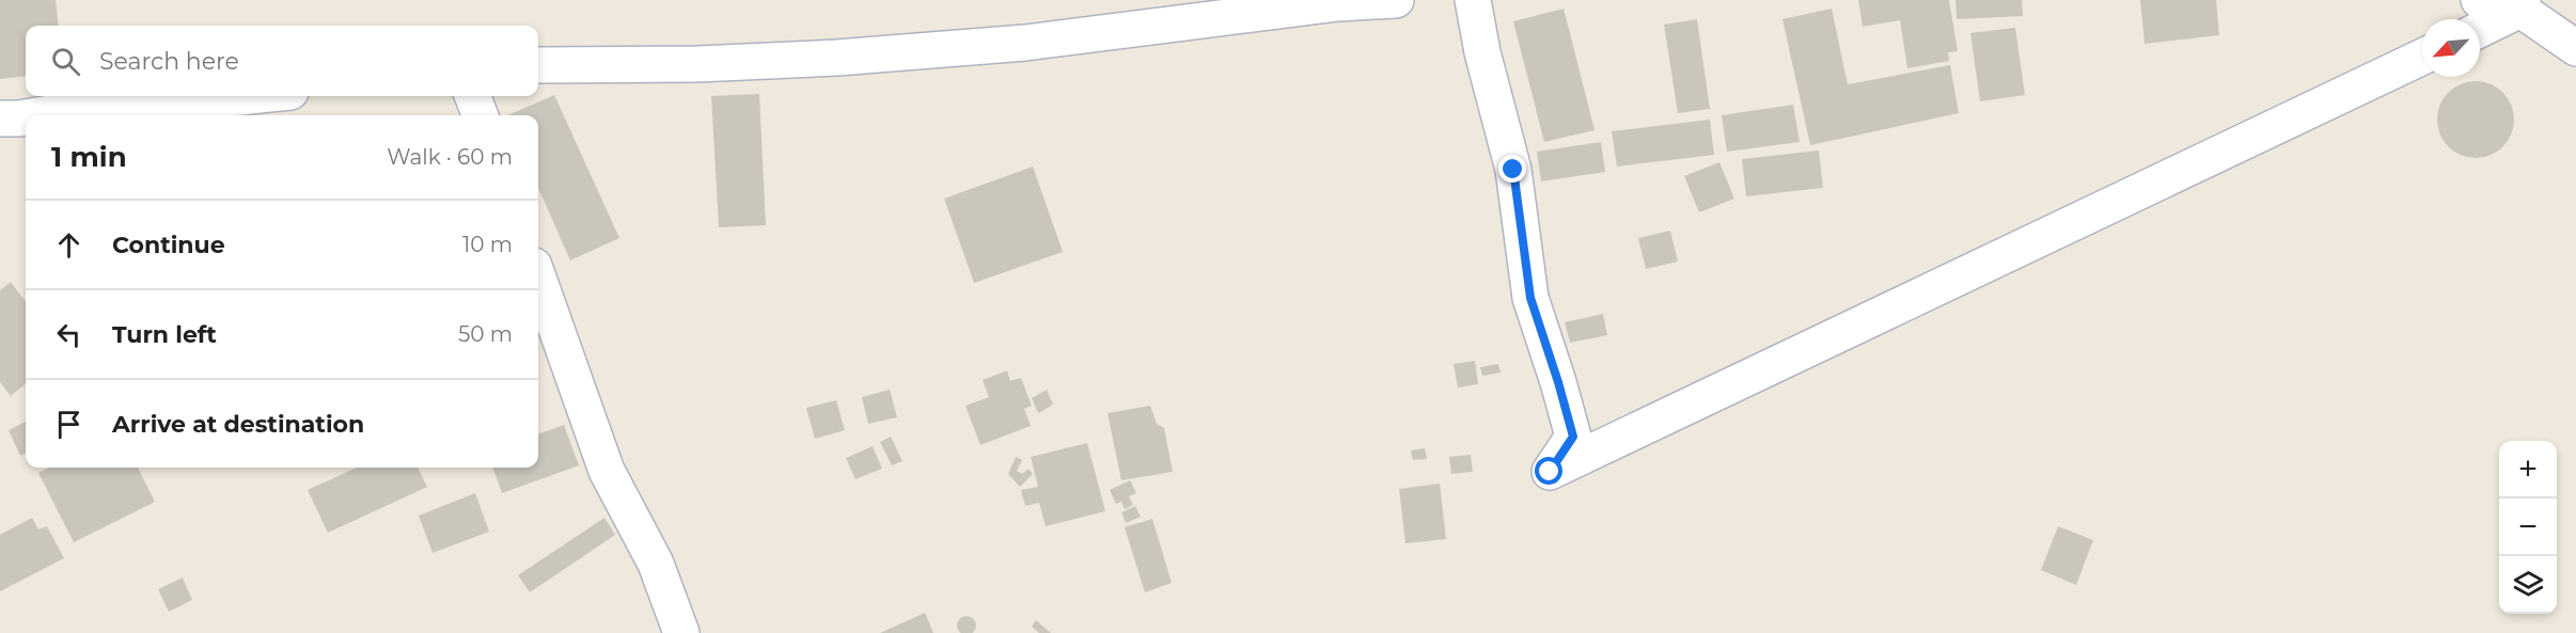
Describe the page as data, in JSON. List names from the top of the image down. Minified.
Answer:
{"north":"bottom left","page":{"search":"Search here","heading":["1 min","Walk · 60 m"],"list":[["Continue","10 m"],["Turn left","50 m"],"Arrive at destination"],"map_buttons":["+","−"]}}
